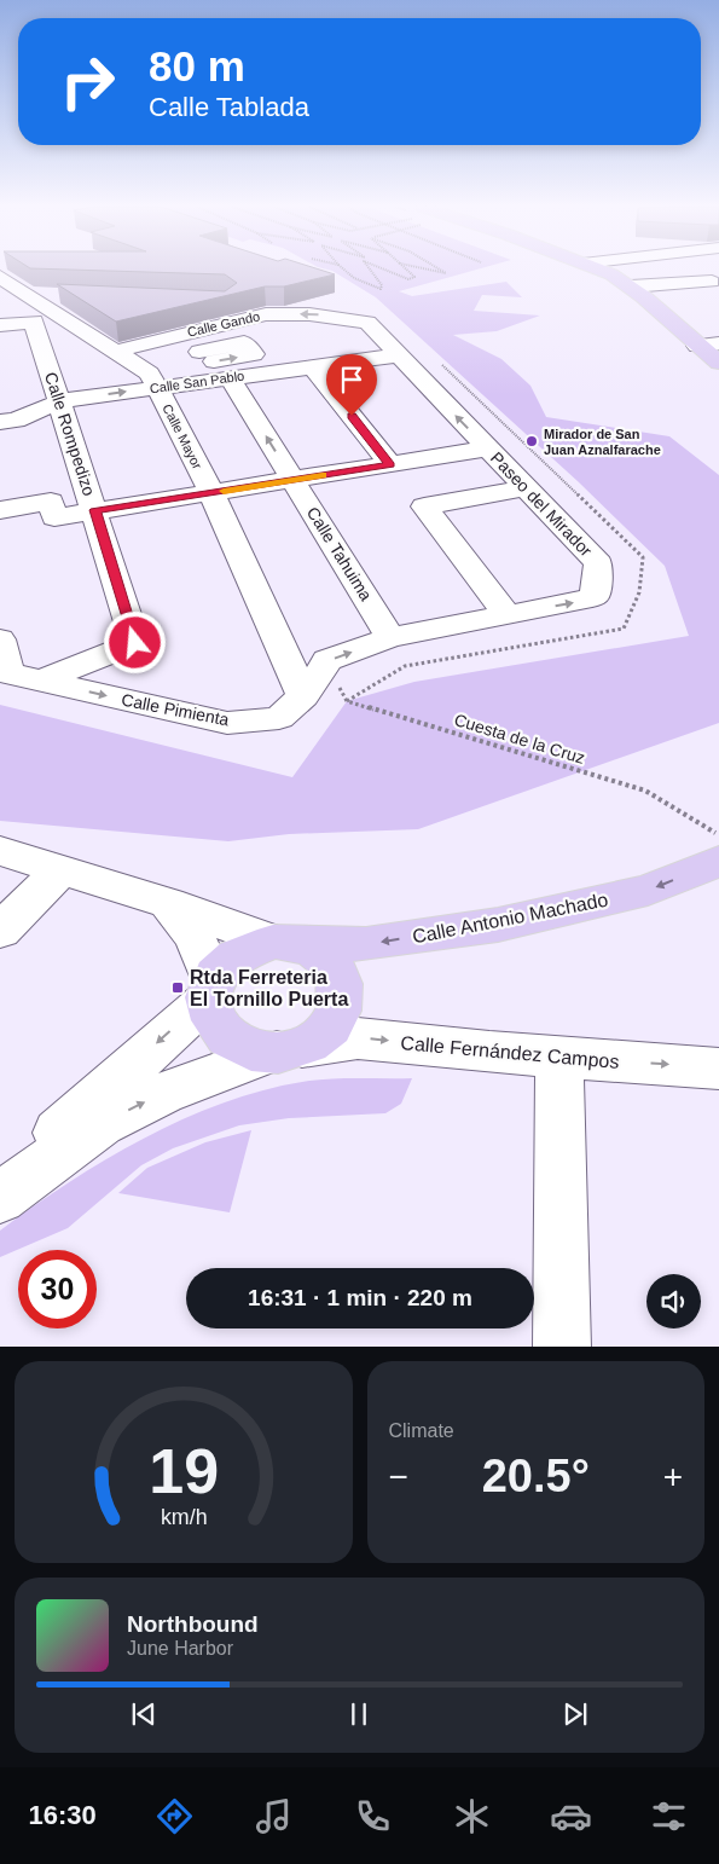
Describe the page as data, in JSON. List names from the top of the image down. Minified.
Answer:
{"streets":{"main road":["Calle Antonio Machado"],"street":["Calle Gando","Calle San Pablo","Calle Rompedizo","Calle Mayor","Paseo del Mirador","Calle Tahuima","Calle Pimienta","Calle Fernández Campos"],"path":["Cuesta de la Cruz"]},"crossings":[["Calle Gando","Calle San Pablo"],["Calle Gando","Calle Mayor"],["Calle Gando","Paseo del Mirador"],["Calle San Pablo","Calle Rompedizo"],["Calle San Pablo","Calle Mayor"],["Calle San Pablo","Paseo del Mirador"],["Calle San Pablo","Calle Tahuima"],["Calle Rompedizo","Calle Pimienta"],["Calle Mayor","Calle Pimienta"],["Paseo del Mirador","Calle Tahuima"],["Calle Antonio Machado","Calle Fernández Campos"]],"one_way":["Calle Antonio Machado","Calle Fernández Campos"],"places":{"other":["Mirador de San Juan Aznalfarache"],"transit":["Rtda Ferreteria El Tornillo Puerta"]},"page":{"turn":["80 m","Calle Tablada"],"limit":"30","trip":"16:31 · 1 min · 220 m","tile":"Climate","heat":["−","20.5°","+"],"song":["Northbound","June Harbor"],"tabs":"16:30","gauge":["19","km/h"]}}
